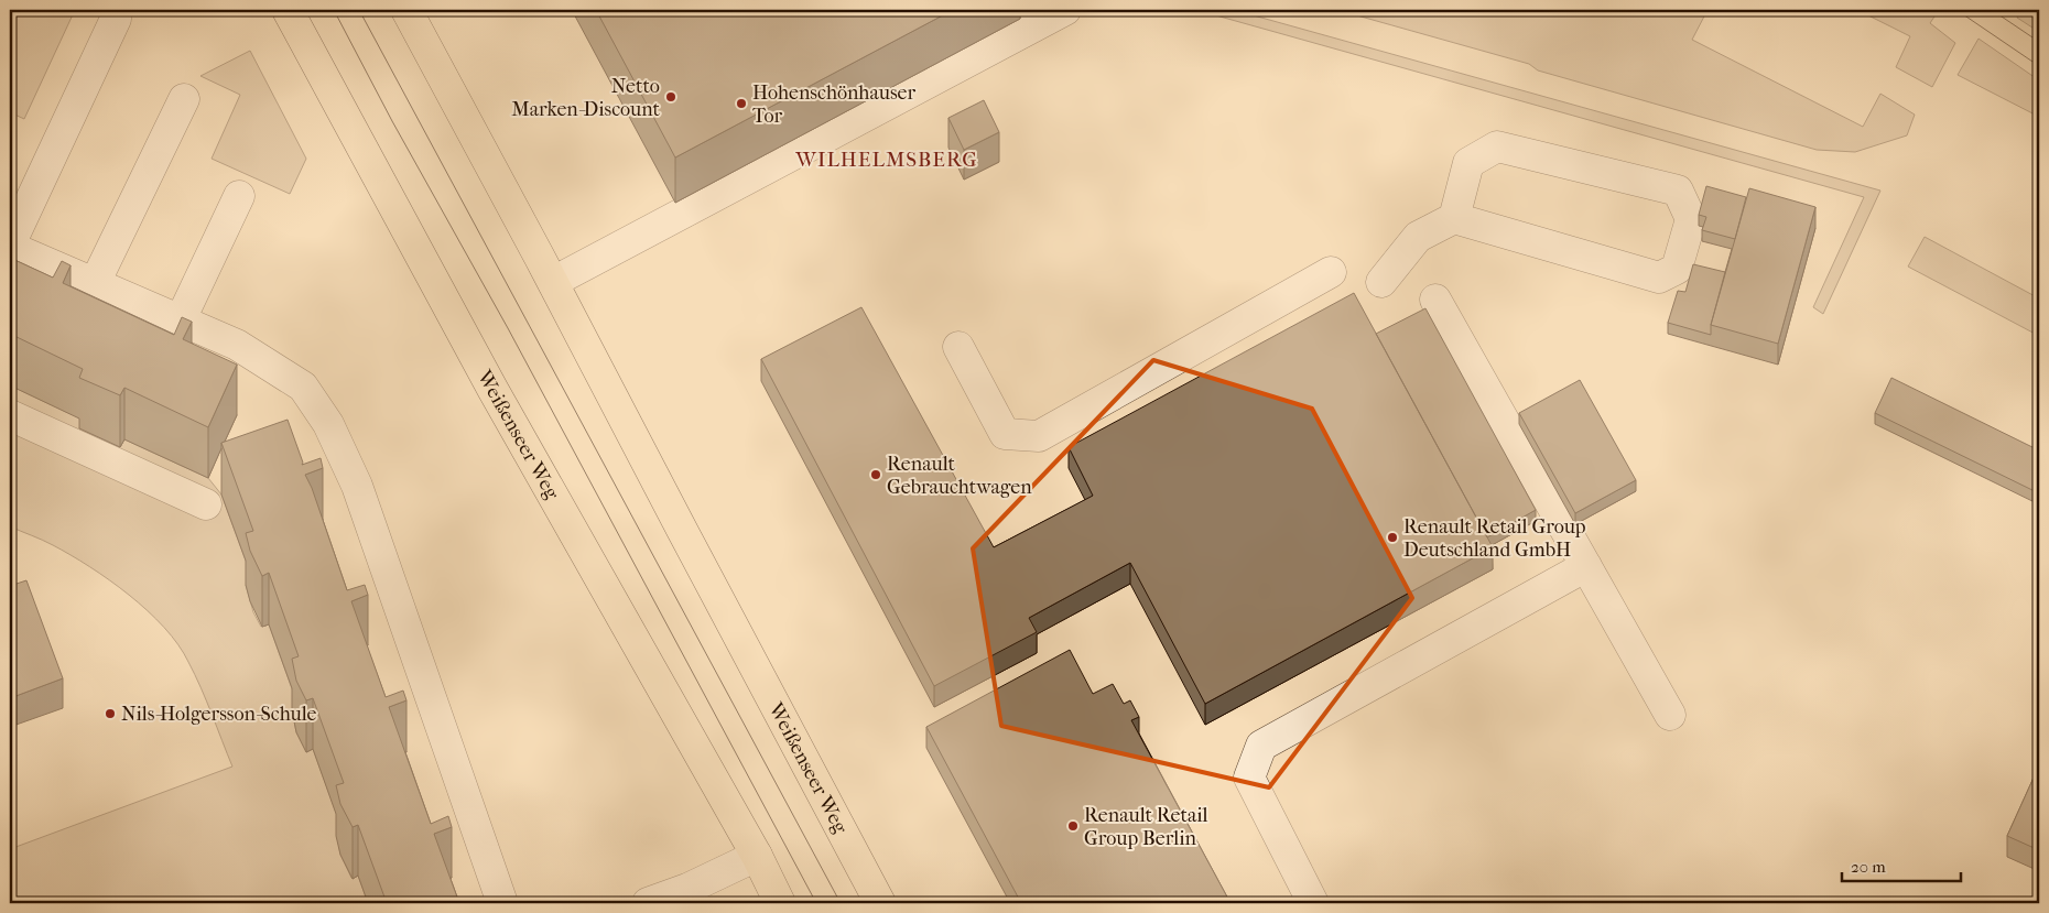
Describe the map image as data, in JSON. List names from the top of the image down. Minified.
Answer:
{"streets":{"main road":["Weißenseer Weg"]},"districts":["WILHELMSBERG"],"places":["Netto Marken-Discount","Hohenschönhauser Tor","Renault Gebrauchtwagen","Renault Retail Group Deutschland GmbH","Nils-Holgersson-Schule","Renault Retail Group Berlin"],"scale_bar":"20 m"}
